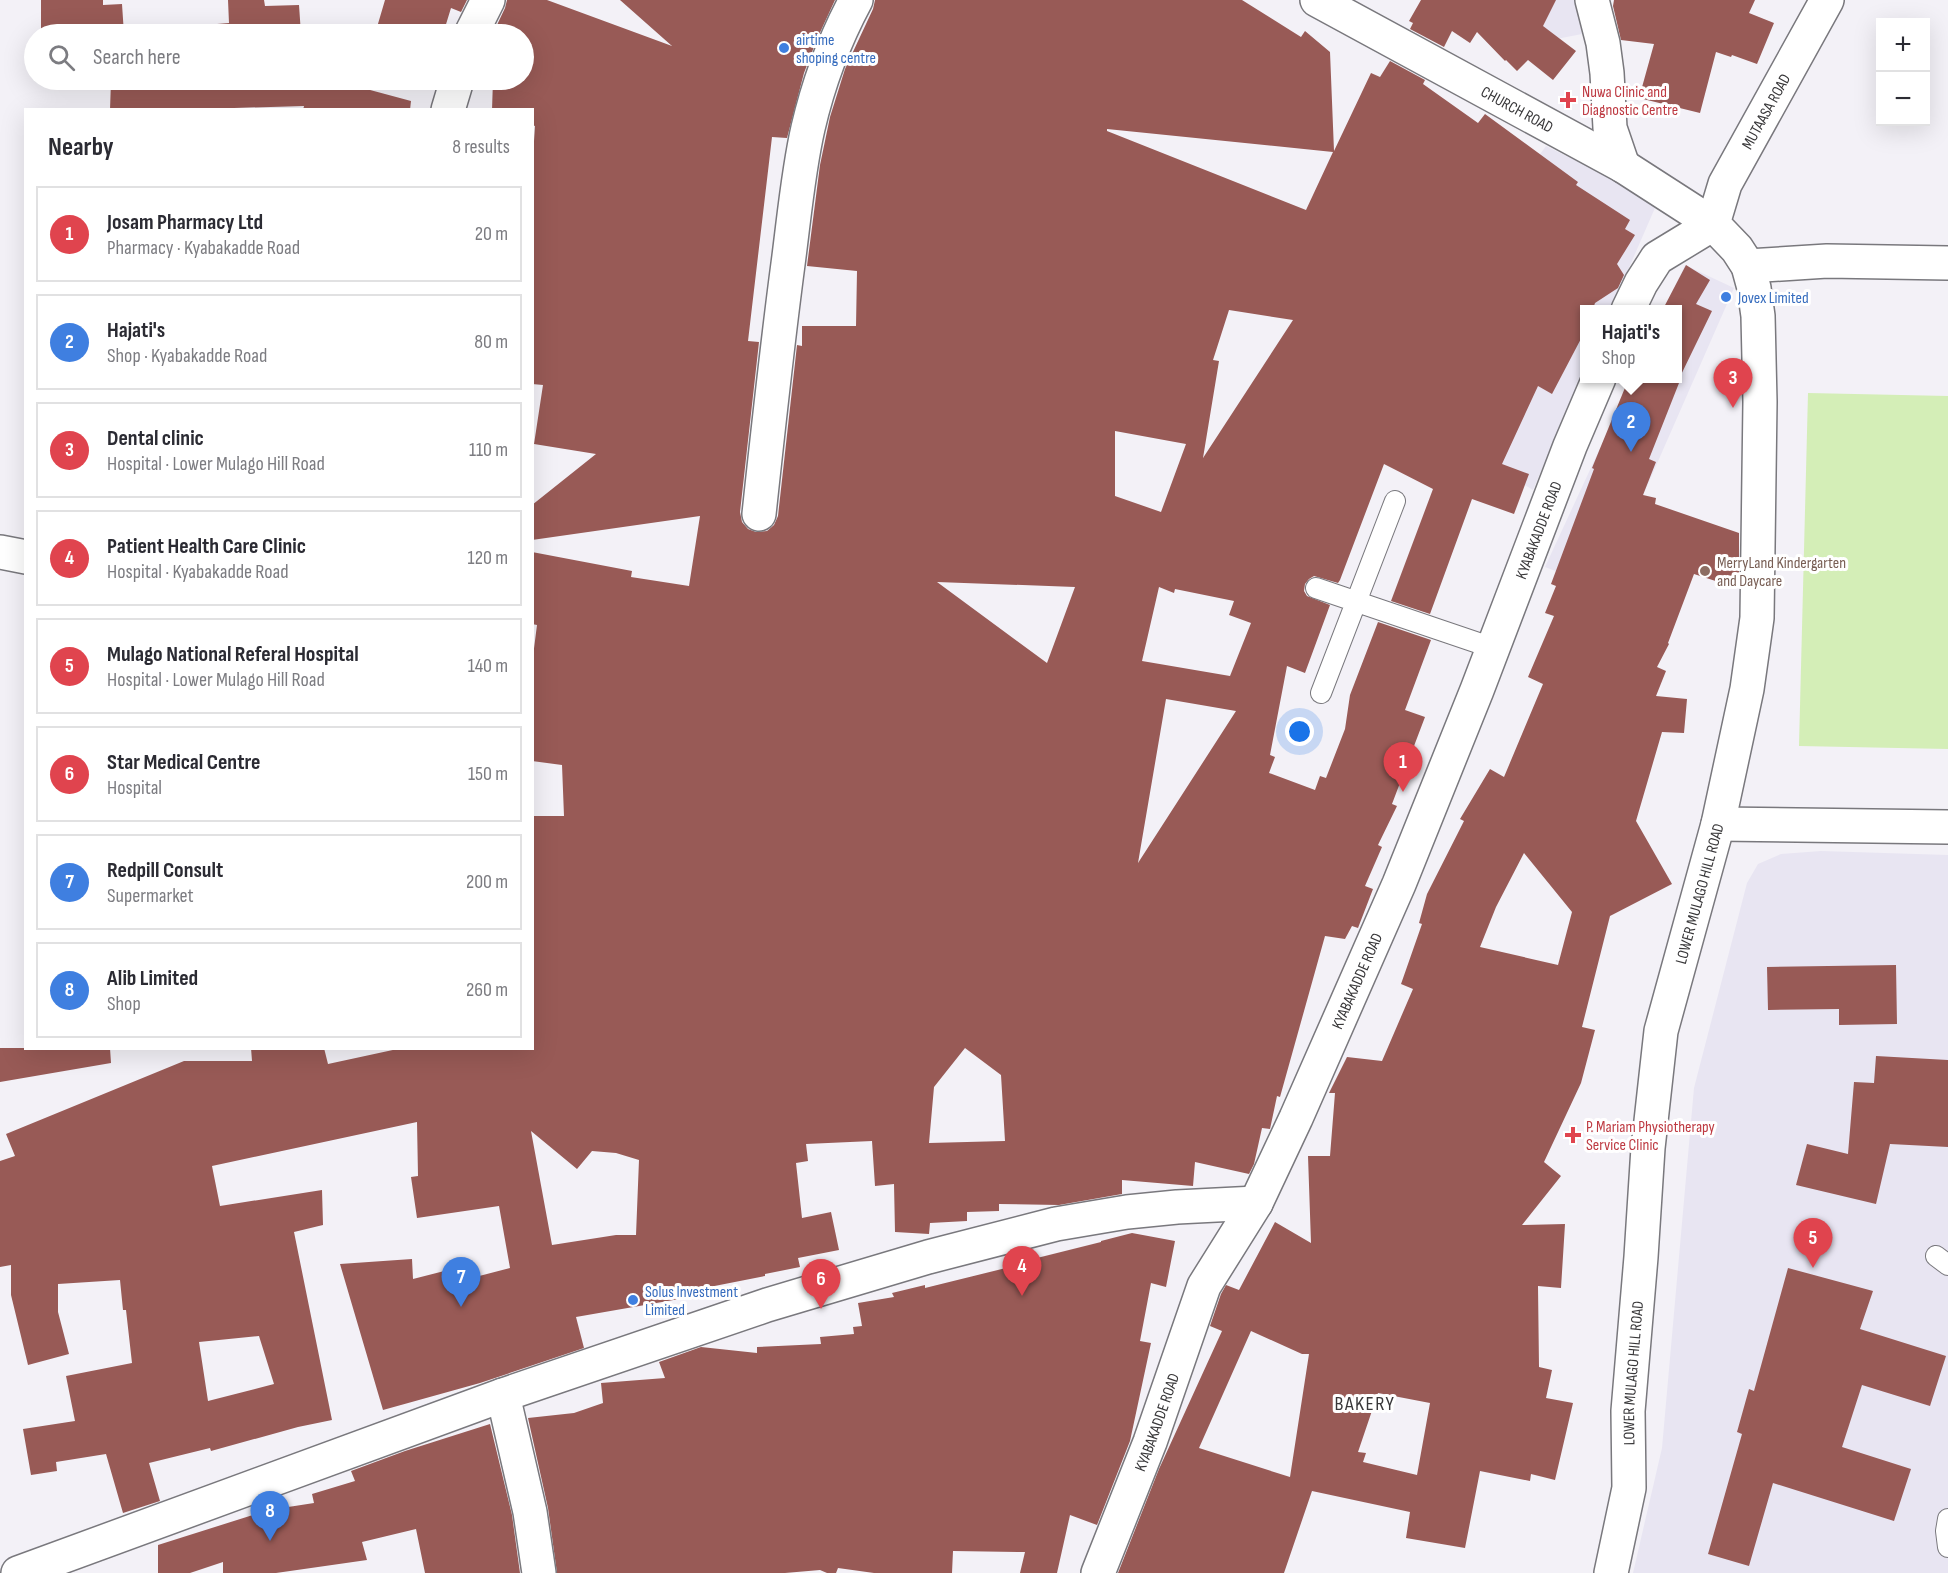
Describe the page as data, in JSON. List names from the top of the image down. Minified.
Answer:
{"streets":{"street":["CHURCH ROAD","MUTAASA ROAD","KYABAKADDE ROAD","LOWER MULAGO HILL ROAD"]},"crossings":[["CHURCH ROAD","MUTAASA ROAD"],["CHURCH ROAD","LOWER MULAGO HILL ROAD"],["MUTAASA ROAD","LOWER MULAGO HILL ROAD"]],"districts":["BAKERY"],"places":{"other":["airtime shoping centre","Jovex Limited","MerryLand Kindergarten and Daycare","Solus Investment Limited"],"health":["Nuwa Clinic and Diagnostic Centre","P. Mariam Physiotherapy Service Clinic"]},"page":{"map_buttons":["+","−"],"search":"Search here","heading":["Nearby","8 results"],"list":[{"mark":"1","name":"Josam Pharmacy Ltd","note":"Pharmacy · Kyabakadde Road","value":"20 m"},{"mark":"2","name":"Hajati's","note":"Shop · Kyabakadde Road","value":"80 m"},{"mark":"3","name":"Dental clinic","note":"Hospital · Lower Mulago Hill Road","value":"110 m"},{"mark":"4","name":"Patient Health Care Clinic","note":"Hospital · Kyabakadde Road","value":"120 m"},{"mark":"5","name":"Mulago National Referal Hospital","note":"Hospital · Lower Mulago Hill Road","value":"140 m"},{"mark":"6","name":"Star Medical Centre","note":"Hospital","value":"150 m"},{"mark":"7","name":"Redpill Consult","note":"Supermarket","value":"200 m"},{"mark":"8","name":"Alib Limited","note":"Shop","value":"260 m"}],"popup":["Hajati's","Shop"],"pins":["3","2","1","5","4","7","6","8"]}}
